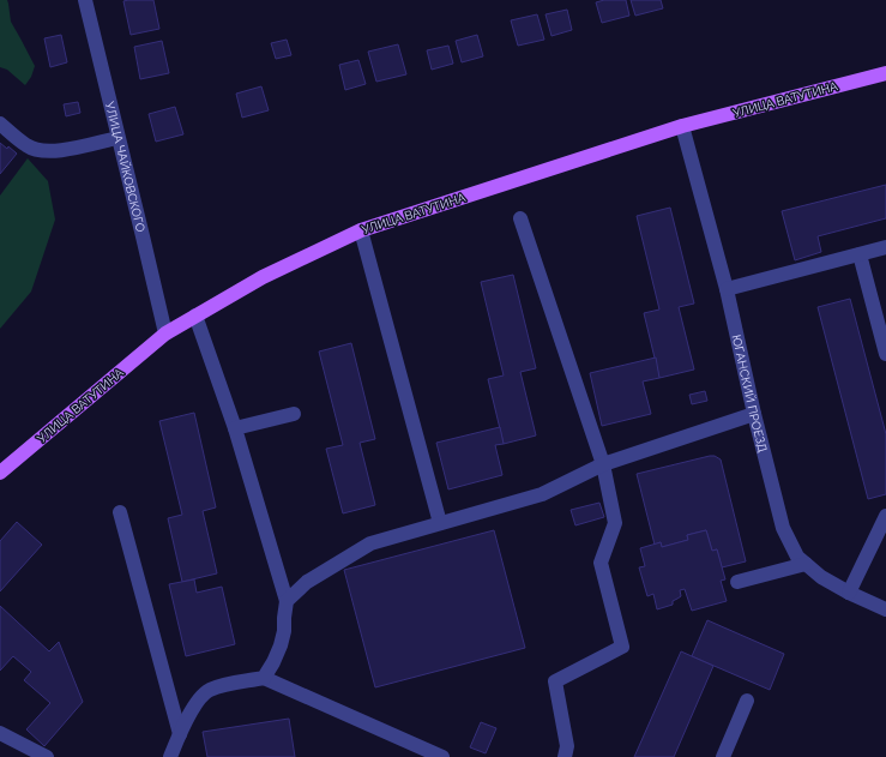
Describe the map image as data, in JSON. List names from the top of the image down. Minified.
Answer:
{"streets":{"main road":["УЛИЦА ВАТУТИНА"],"street":["УЛИЦА ЧАЙКОВСКОГО","ЮГАНСКИЙ ПРОЕЗД"]},"crossings":[["УЛИЦА ВАТУТИНА","УЛИЦА ЧАЙКОВСКОГО"],["УЛИЦА ВАТУТИНА","ЮГАНСКИЙ ПРОЕЗД"]]}
